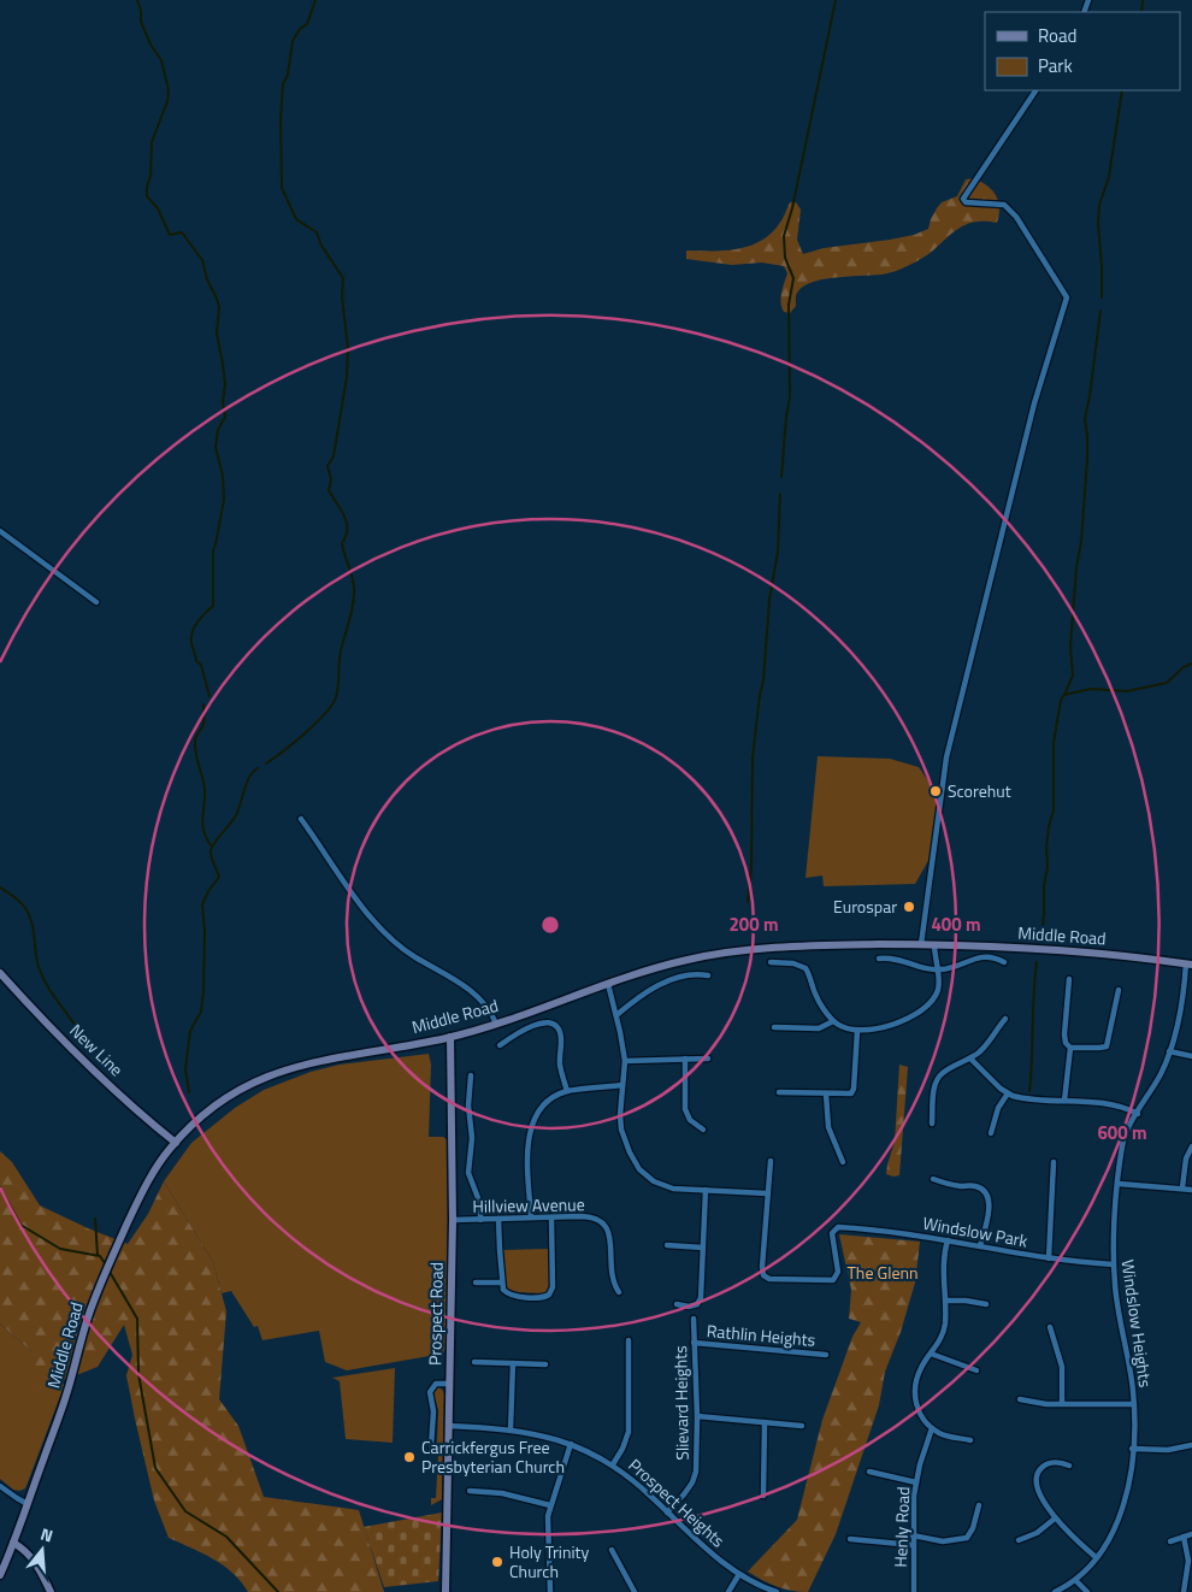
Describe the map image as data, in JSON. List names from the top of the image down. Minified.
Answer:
{"streets":{"main road":["Middle Road","New Line","Prospect Road"],"street":["Hillview Avenue","Windslow Park","Windslow Heights","Rathlin Heights","Slievard Heights","Prospect Heights","Henly Road"]},"crossings":[["Middle Road","New Line"],["Middle Road","Prospect Road"],["Middle Road","Windslow Heights"],["Hillview Avenue","Prospect Road"],["Windslow Park","Windslow Heights"],["Prospect Road","Prospect Heights"],["Rathlin Heights","Slievard Heights"],["Slievard Heights","Prospect Heights"]],"parks":["The Glenn"],"places":["Scorehut","Eurospar","Carrickfergus Free Presbyterian Church","Holy Trinity Church"],"legend":["Road","Park"],"north":"top","rings":["200 m","400 m","600 m"]}
